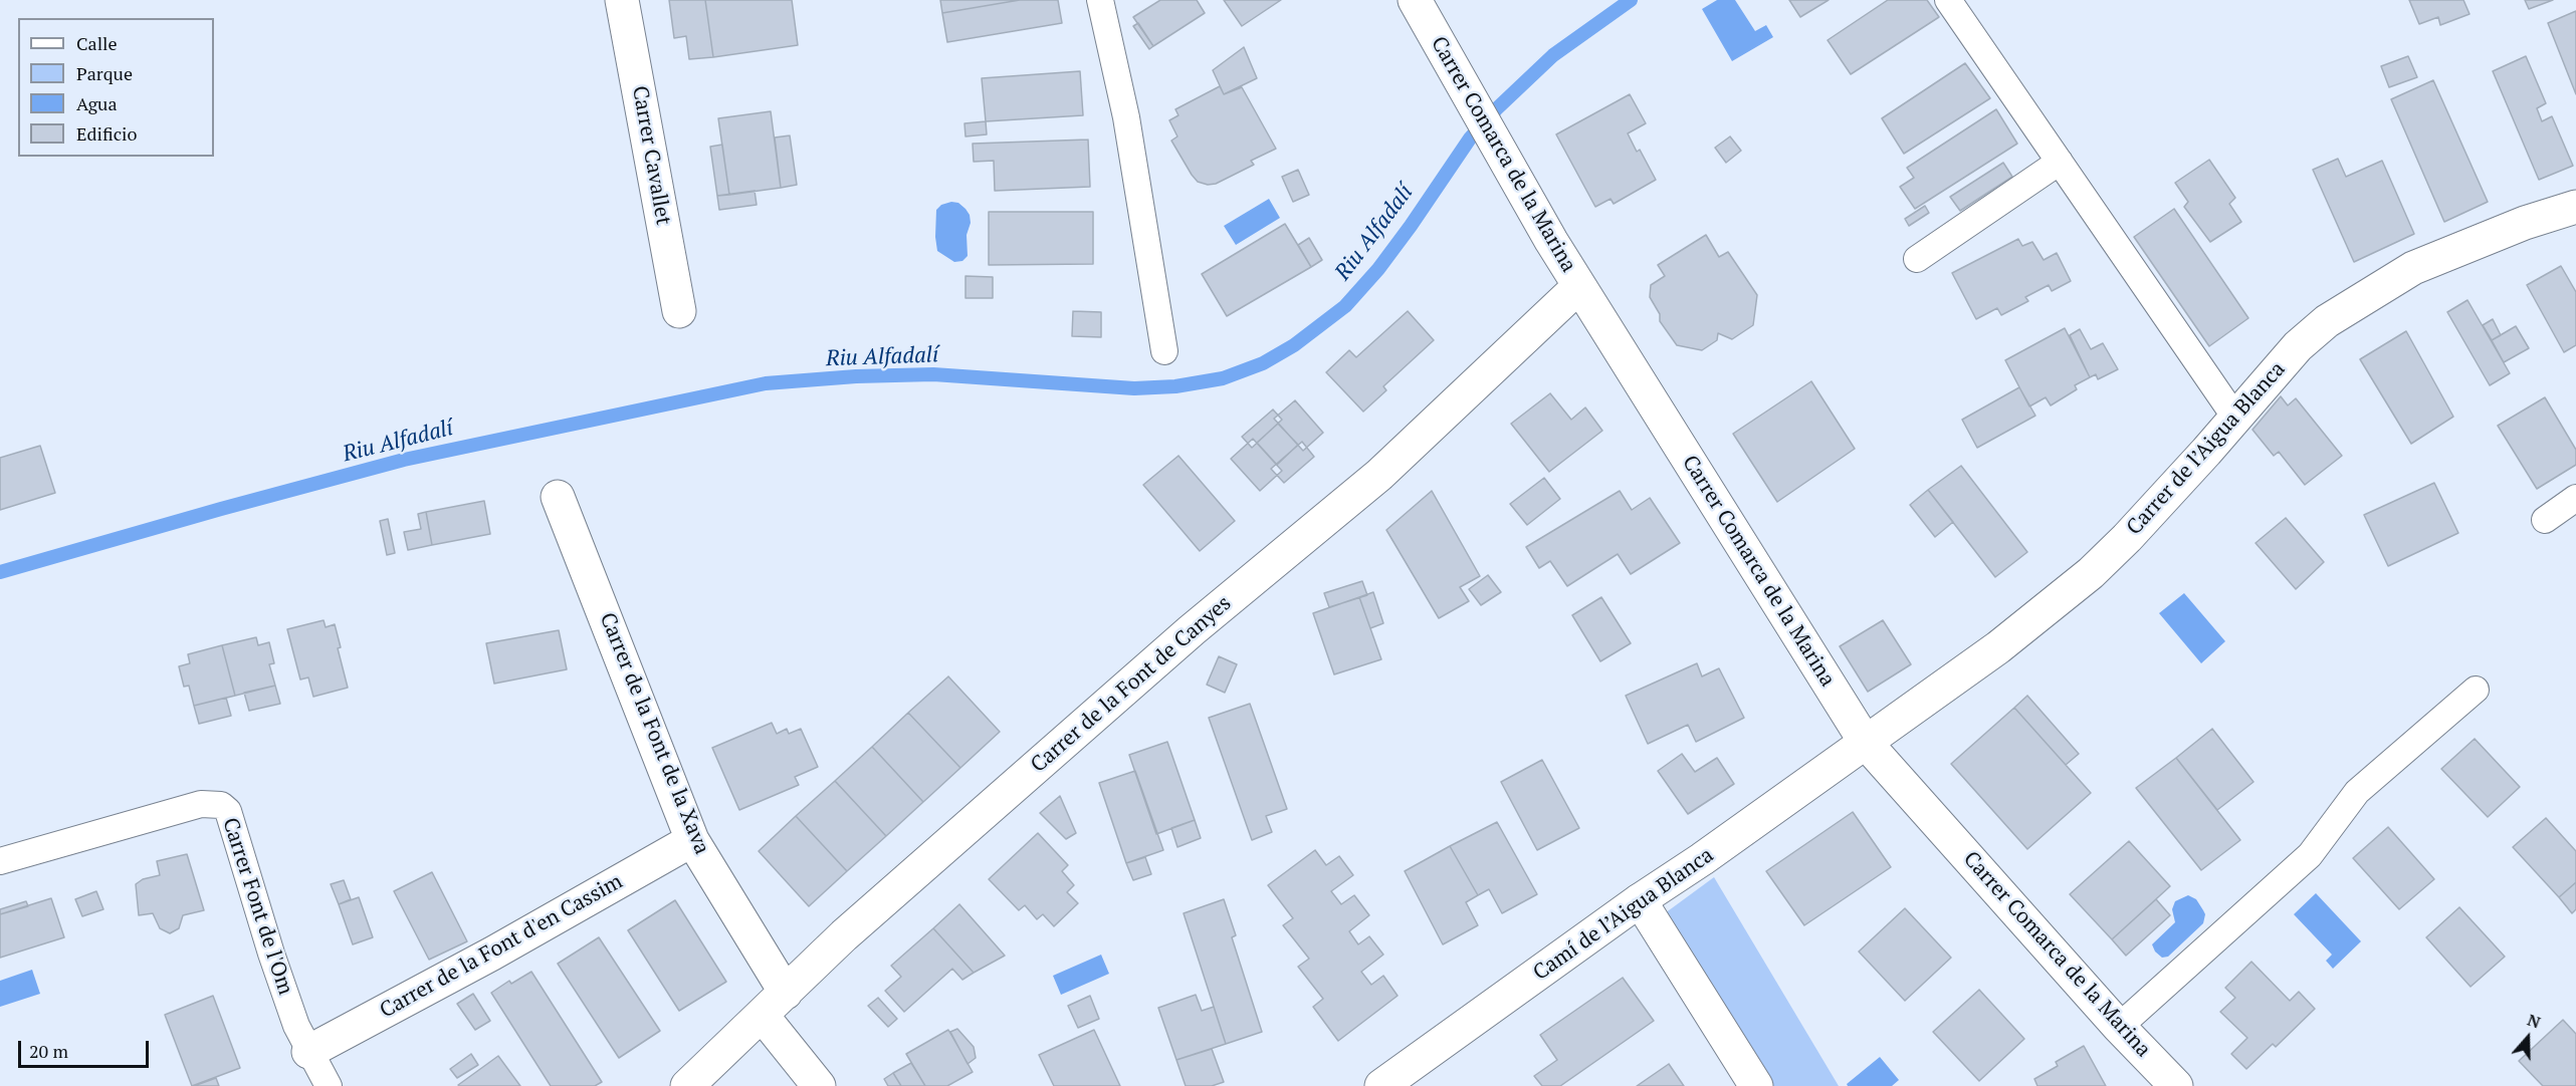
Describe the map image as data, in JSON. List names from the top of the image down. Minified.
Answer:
{"streets":{"street":["Carrer Comarca de la Marina","Carrer Cavallet","Carrer de l’Aigua Blanca","Carrer de la Font de Canyes","Carrer de la Font de la Xava","Camí de l’Aigua Blanca","Carrer de la Font d'en Cassim"],"lane":["Carrer Font de l'Om"]},"crossings":[["Carrer Comarca de la Marina","Carrer de l’Aigua Blanca"],["Carrer Comarca de la Marina","Carrer de la Font de Canyes"],["Carrer Comarca de la Marina","Camí de l’Aigua Blanca"],["Carrer de l’Aigua Blanca","Camí de l’Aigua Blanca"],["Carrer de la Font de Canyes","Carrer de la Font de la Xava"],["Carrer de la Font de la Xava","Carrer de la Font d'en Cassim"],["Carrer Font de l'Om","Carrer de la Font d'en Cassim"]],"water":["Riu Alfadalí"],"legend":["Calle","Parque","Agua","Edificio"],"scale_bar":"20 m","north":"top"}
